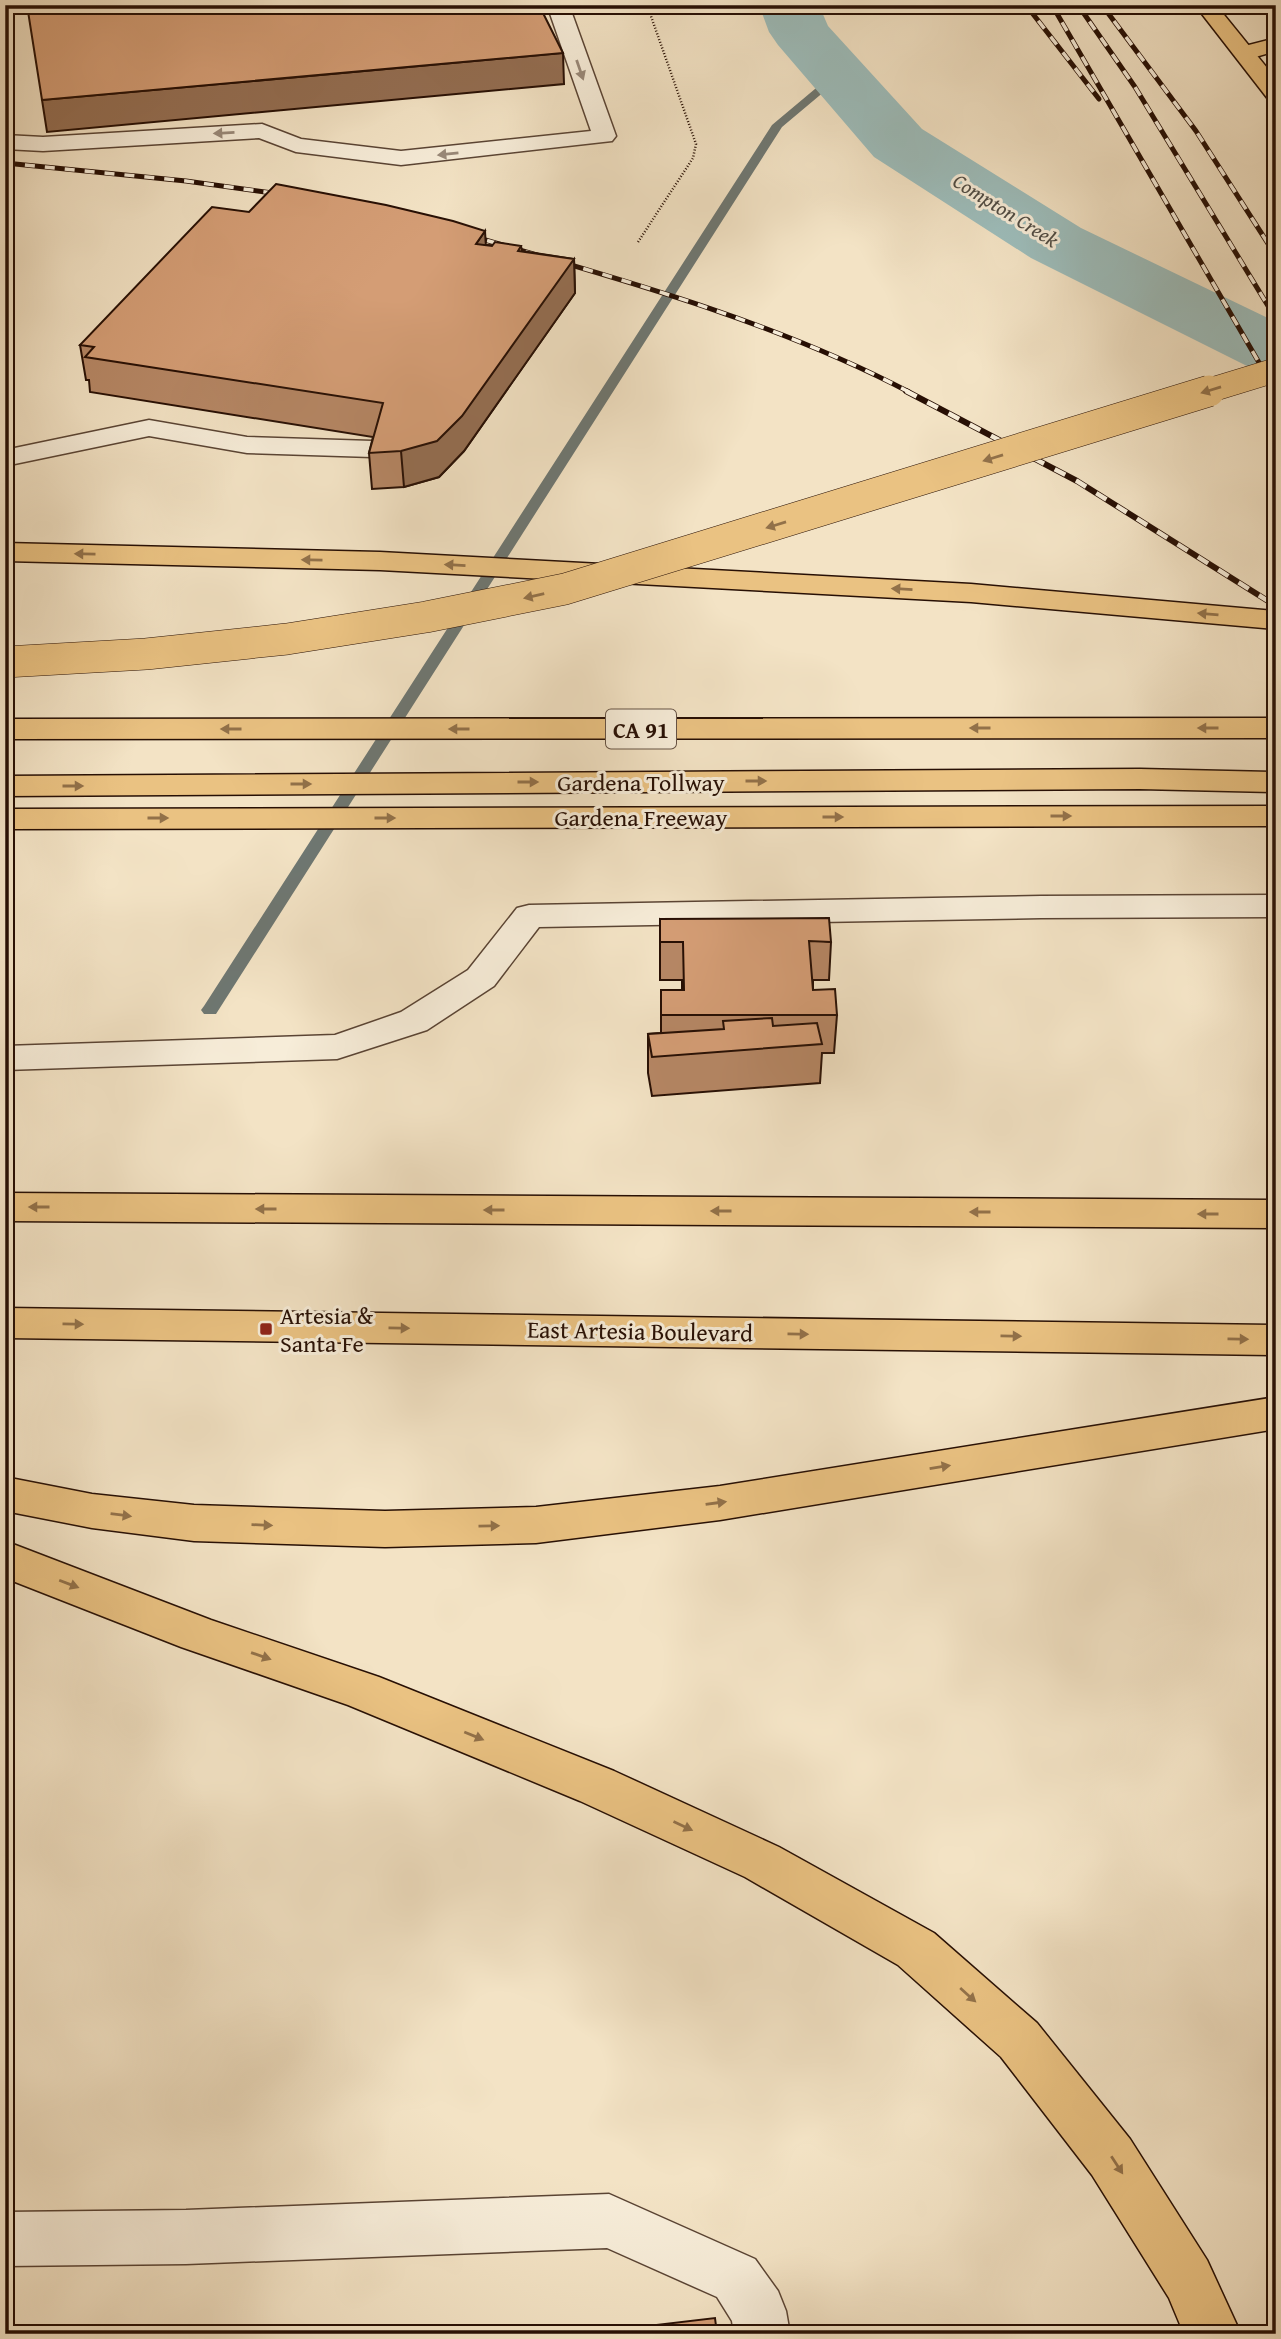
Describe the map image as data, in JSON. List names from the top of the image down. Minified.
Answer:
{"streets":{"main road":["CA 91","Gardena Tollway","Gardena Freeway","East Artesia Boulevard"]},"water":["Compton Creek"],"places":{"transit":["Artesia & Santa Fe"]}}
